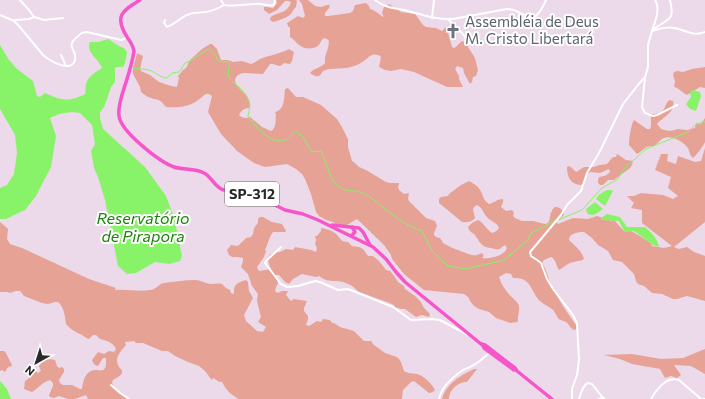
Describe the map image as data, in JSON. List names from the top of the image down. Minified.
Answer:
{"streets":{"main road":["SP-312"]},"water":["Reservatório de Pirapora"],"places":{"church":["Assembléia de Deus M. Cristo Libertará"]},"north":"bottom left"}
